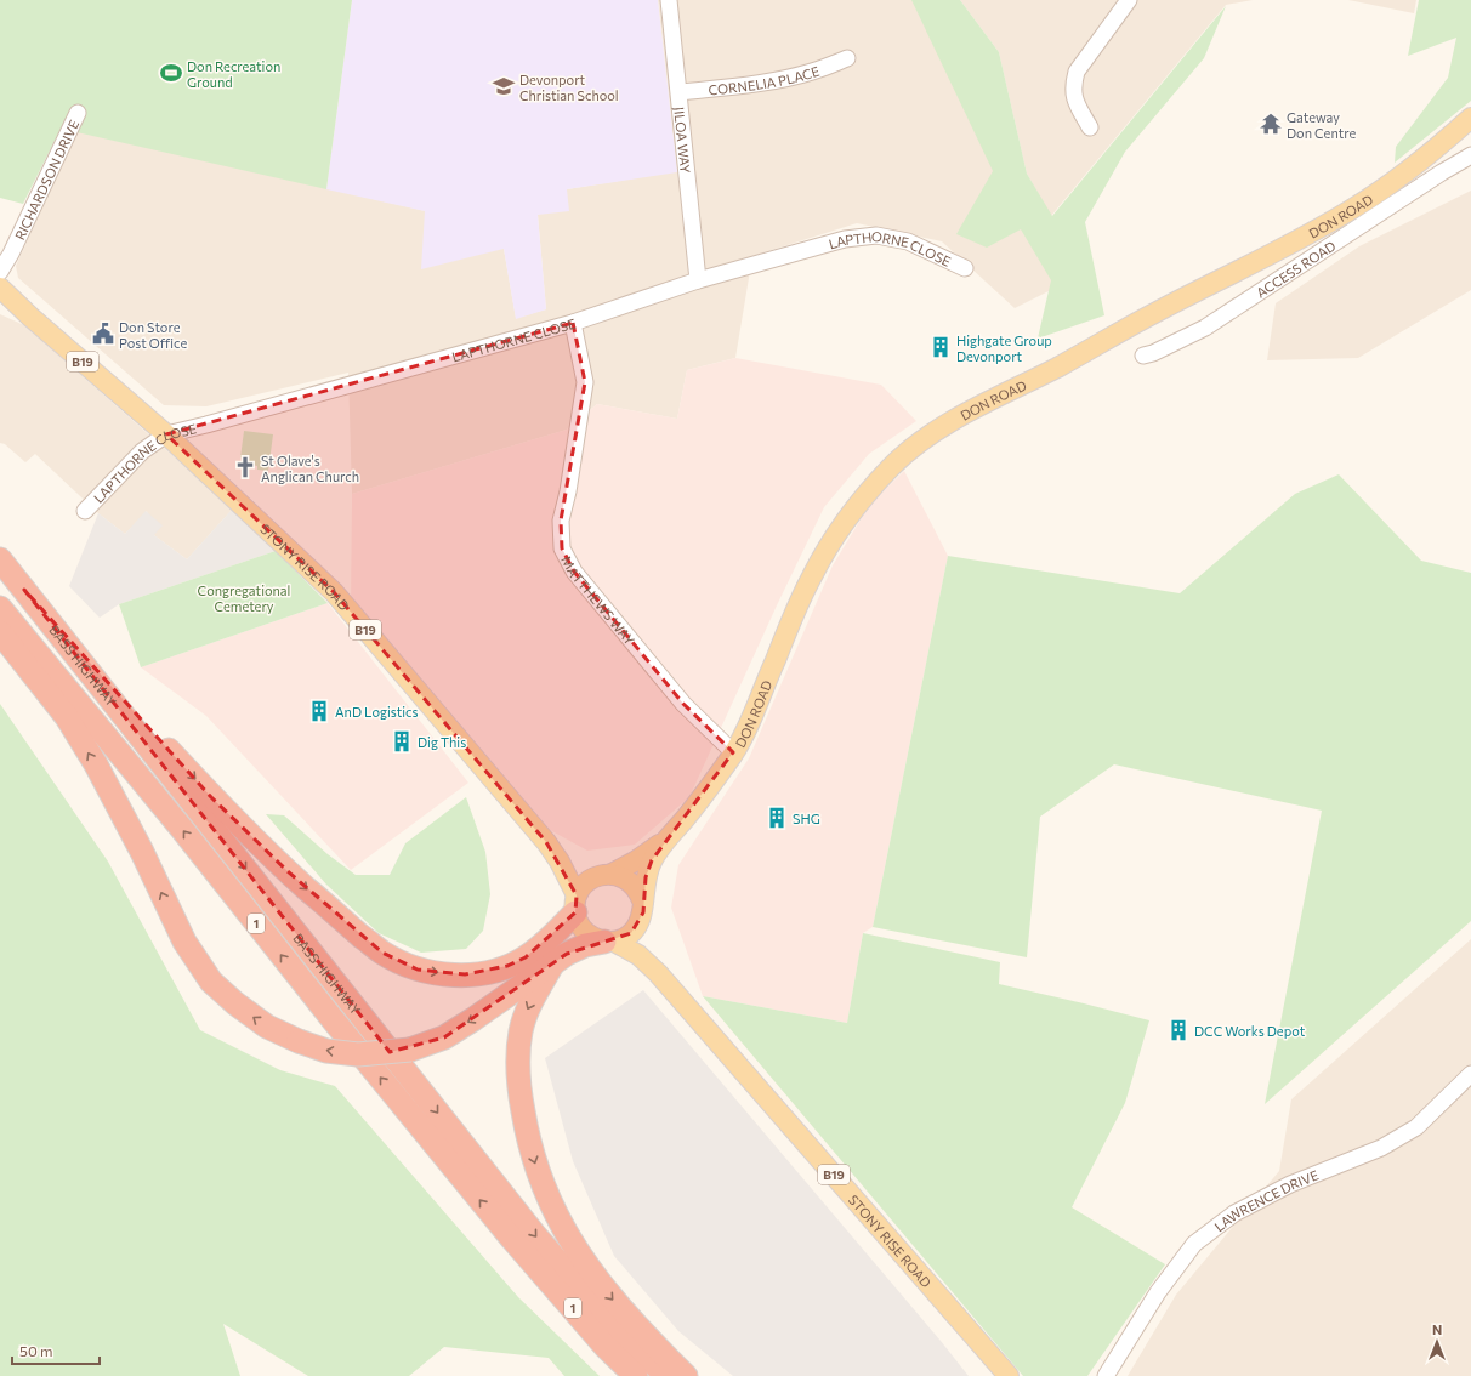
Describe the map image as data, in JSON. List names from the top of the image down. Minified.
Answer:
{"streets":{"highway":["BASS HIGHWAY","1"],"main road":["DON ROAD","B19","STONY RISE ROAD"],"street":["CORNELIA PLACE","JILOA WAY","RICHARDSON DRIVE","LAPTHORNE CLOSE","ACCESS ROAD","MATTHEWS WAY","LAWRENCE DRIVE"]},"crossings":[["CORNELIA PLACE","JILOA WAY"],["JILOA WAY","LAPTHORNE CLOSE"],["DON ROAD","B19"],["DON ROAD","STONY RISE ROAD"],["DON ROAD","MATTHEWS WAY"],["LAPTHORNE CLOSE","B19"],["LAPTHORNE CLOSE","STONY RISE ROAD"],["LAPTHORNE CLOSE","MATTHEWS WAY"],["B19","STONY RISE ROAD"]],"parks":["Congregational Cemetery"],"places":{"sports":["Don Recreation Ground"],"school or university":["Devonport Christian School"],"temple":["Gateway Don Centre"],"public building":["Don Store Post Office"],"building":["Highgate Group Devonport","AnD Logistics","Dig This","SHG","DCC Works Depot"],"church":["St Olave's Anglican Church"]},"scale_bar":"50 m","north":"top"}
